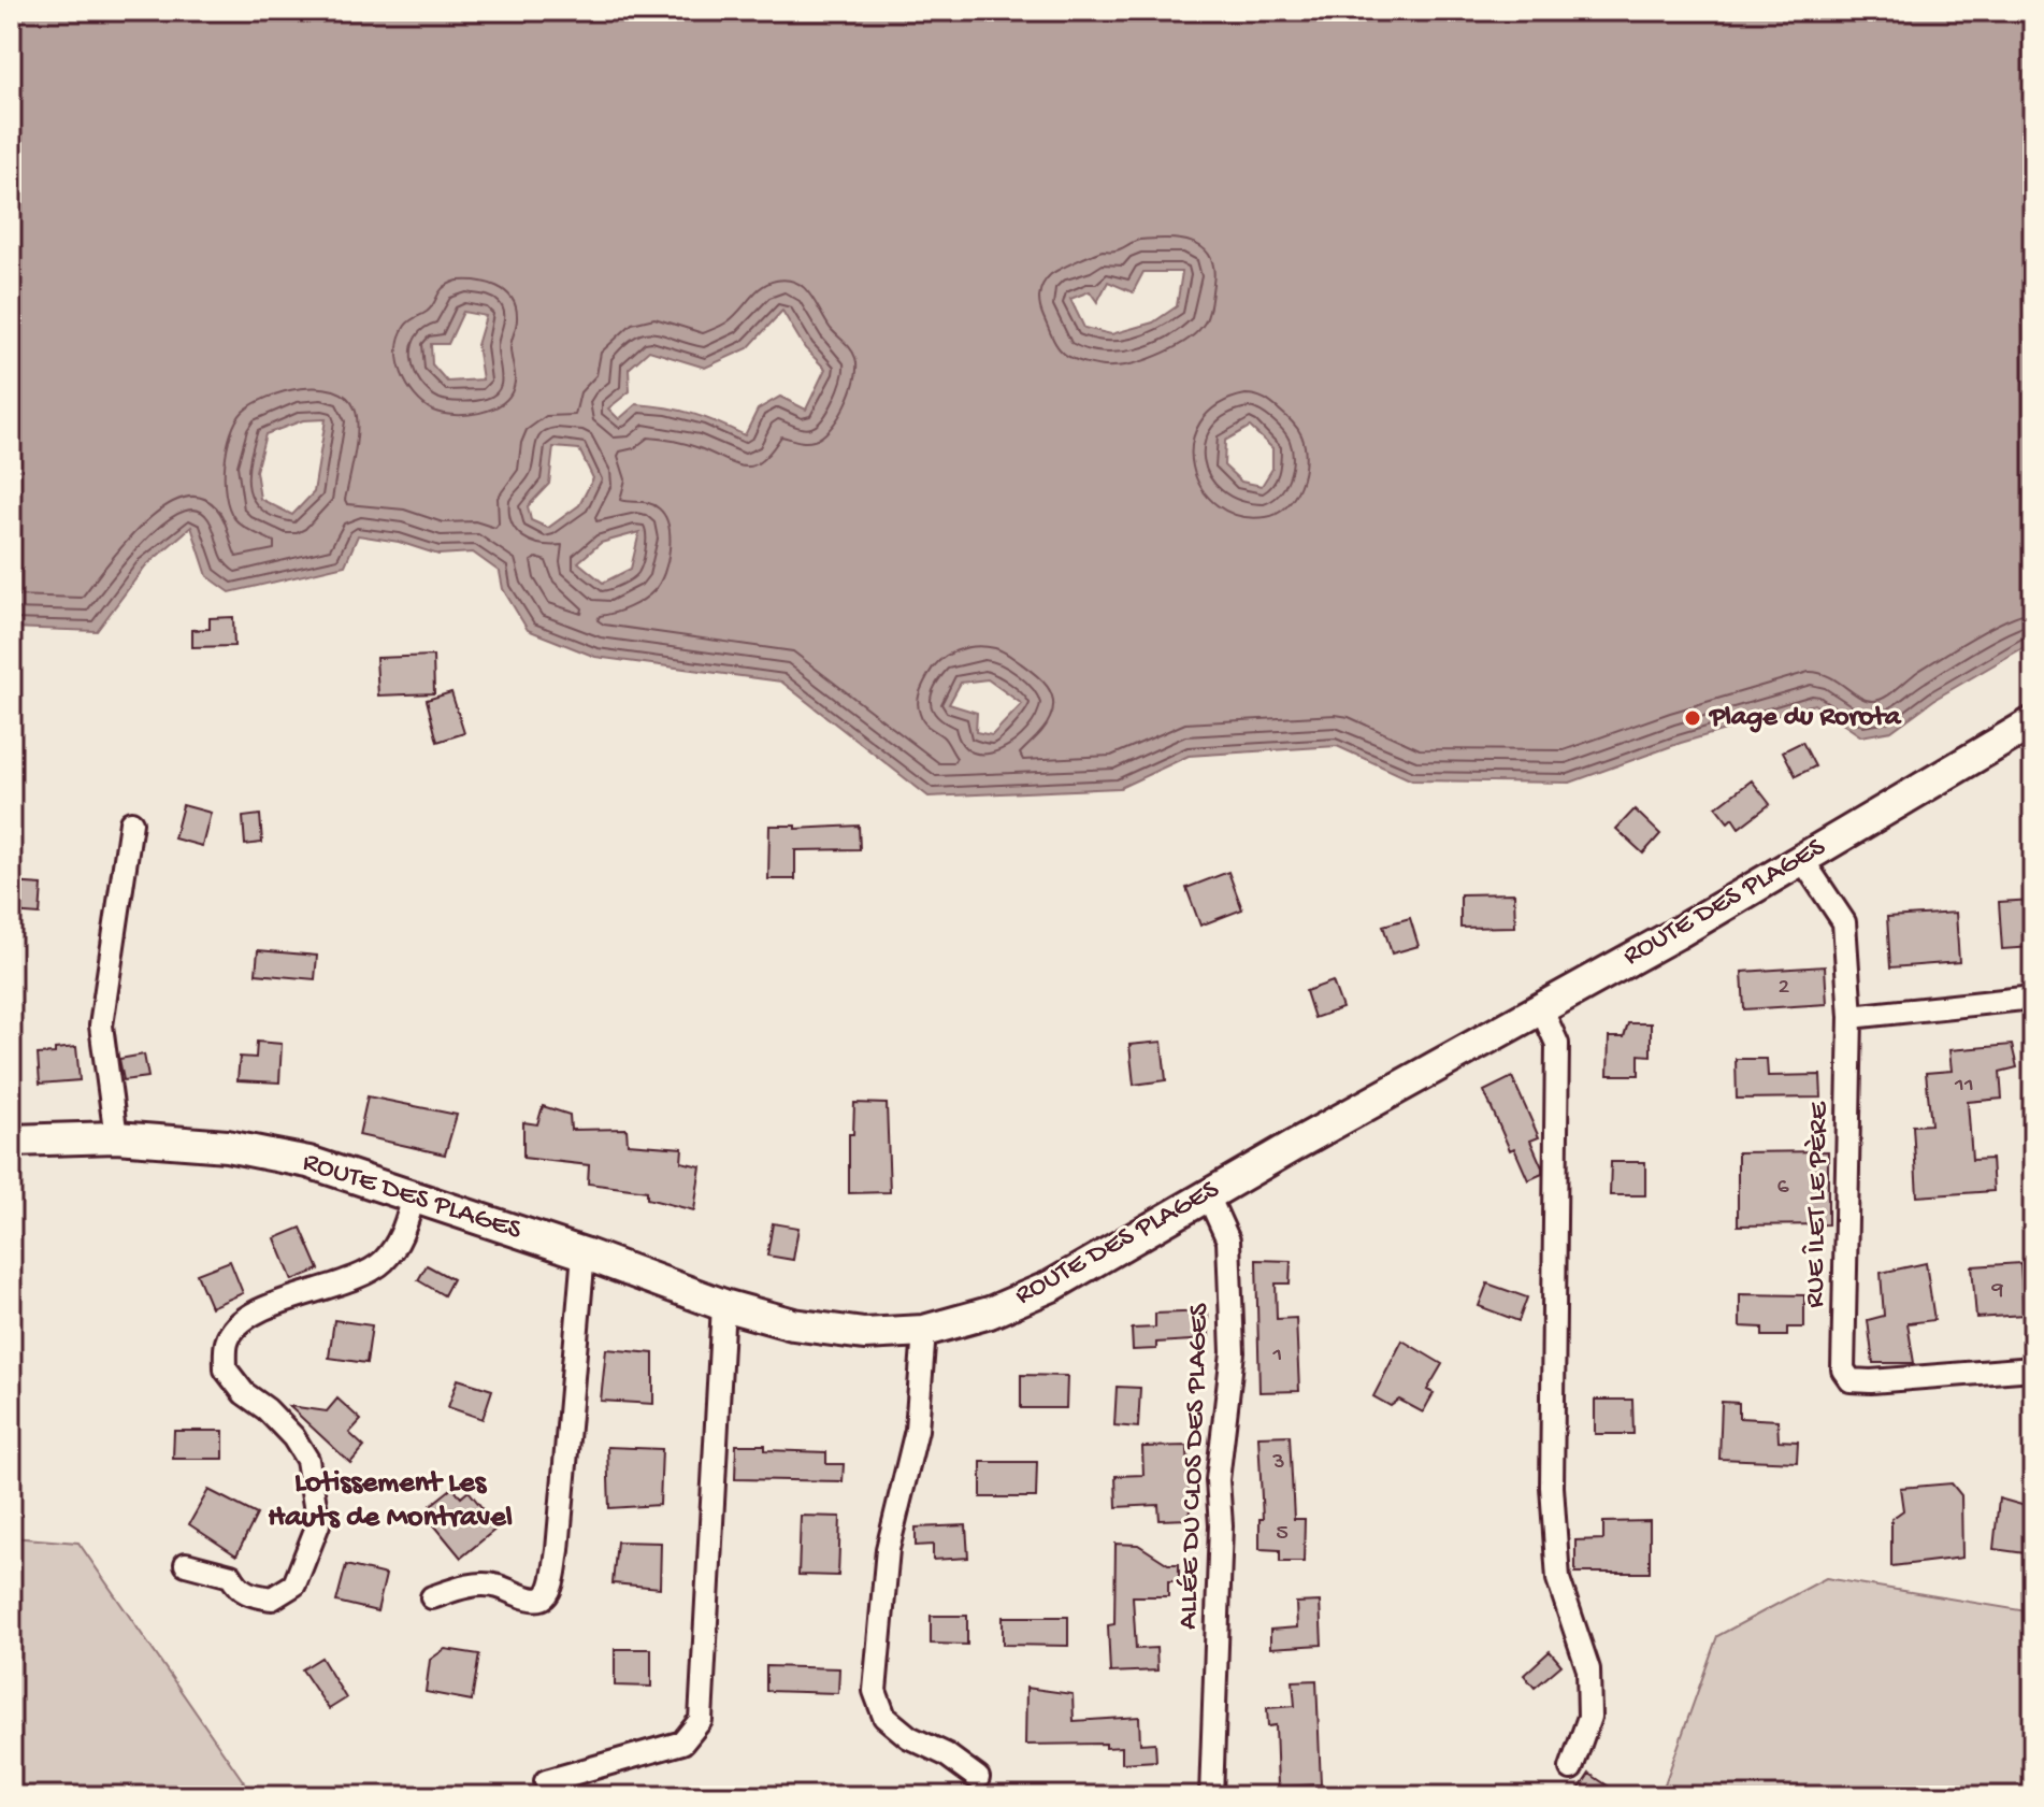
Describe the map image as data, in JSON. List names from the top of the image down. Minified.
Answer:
{"streets":{"street":["ROUTE DES PLAGES","RUE ÎLET LE PÈRE","ALLÉE DU CLOS DES PLAGES"]},"crossings":[["ROUTE DES PLAGES","RUE ÎLET LE PÈRE"],["ROUTE DES PLAGES","ALLÉE DU CLOS DES PLAGES"]],"districts":["Lotissement Les Hauts de Montravel"],"places":["Plage du Rorota"],"house_numbers":["2","11","6","9","1","3","5"]}
